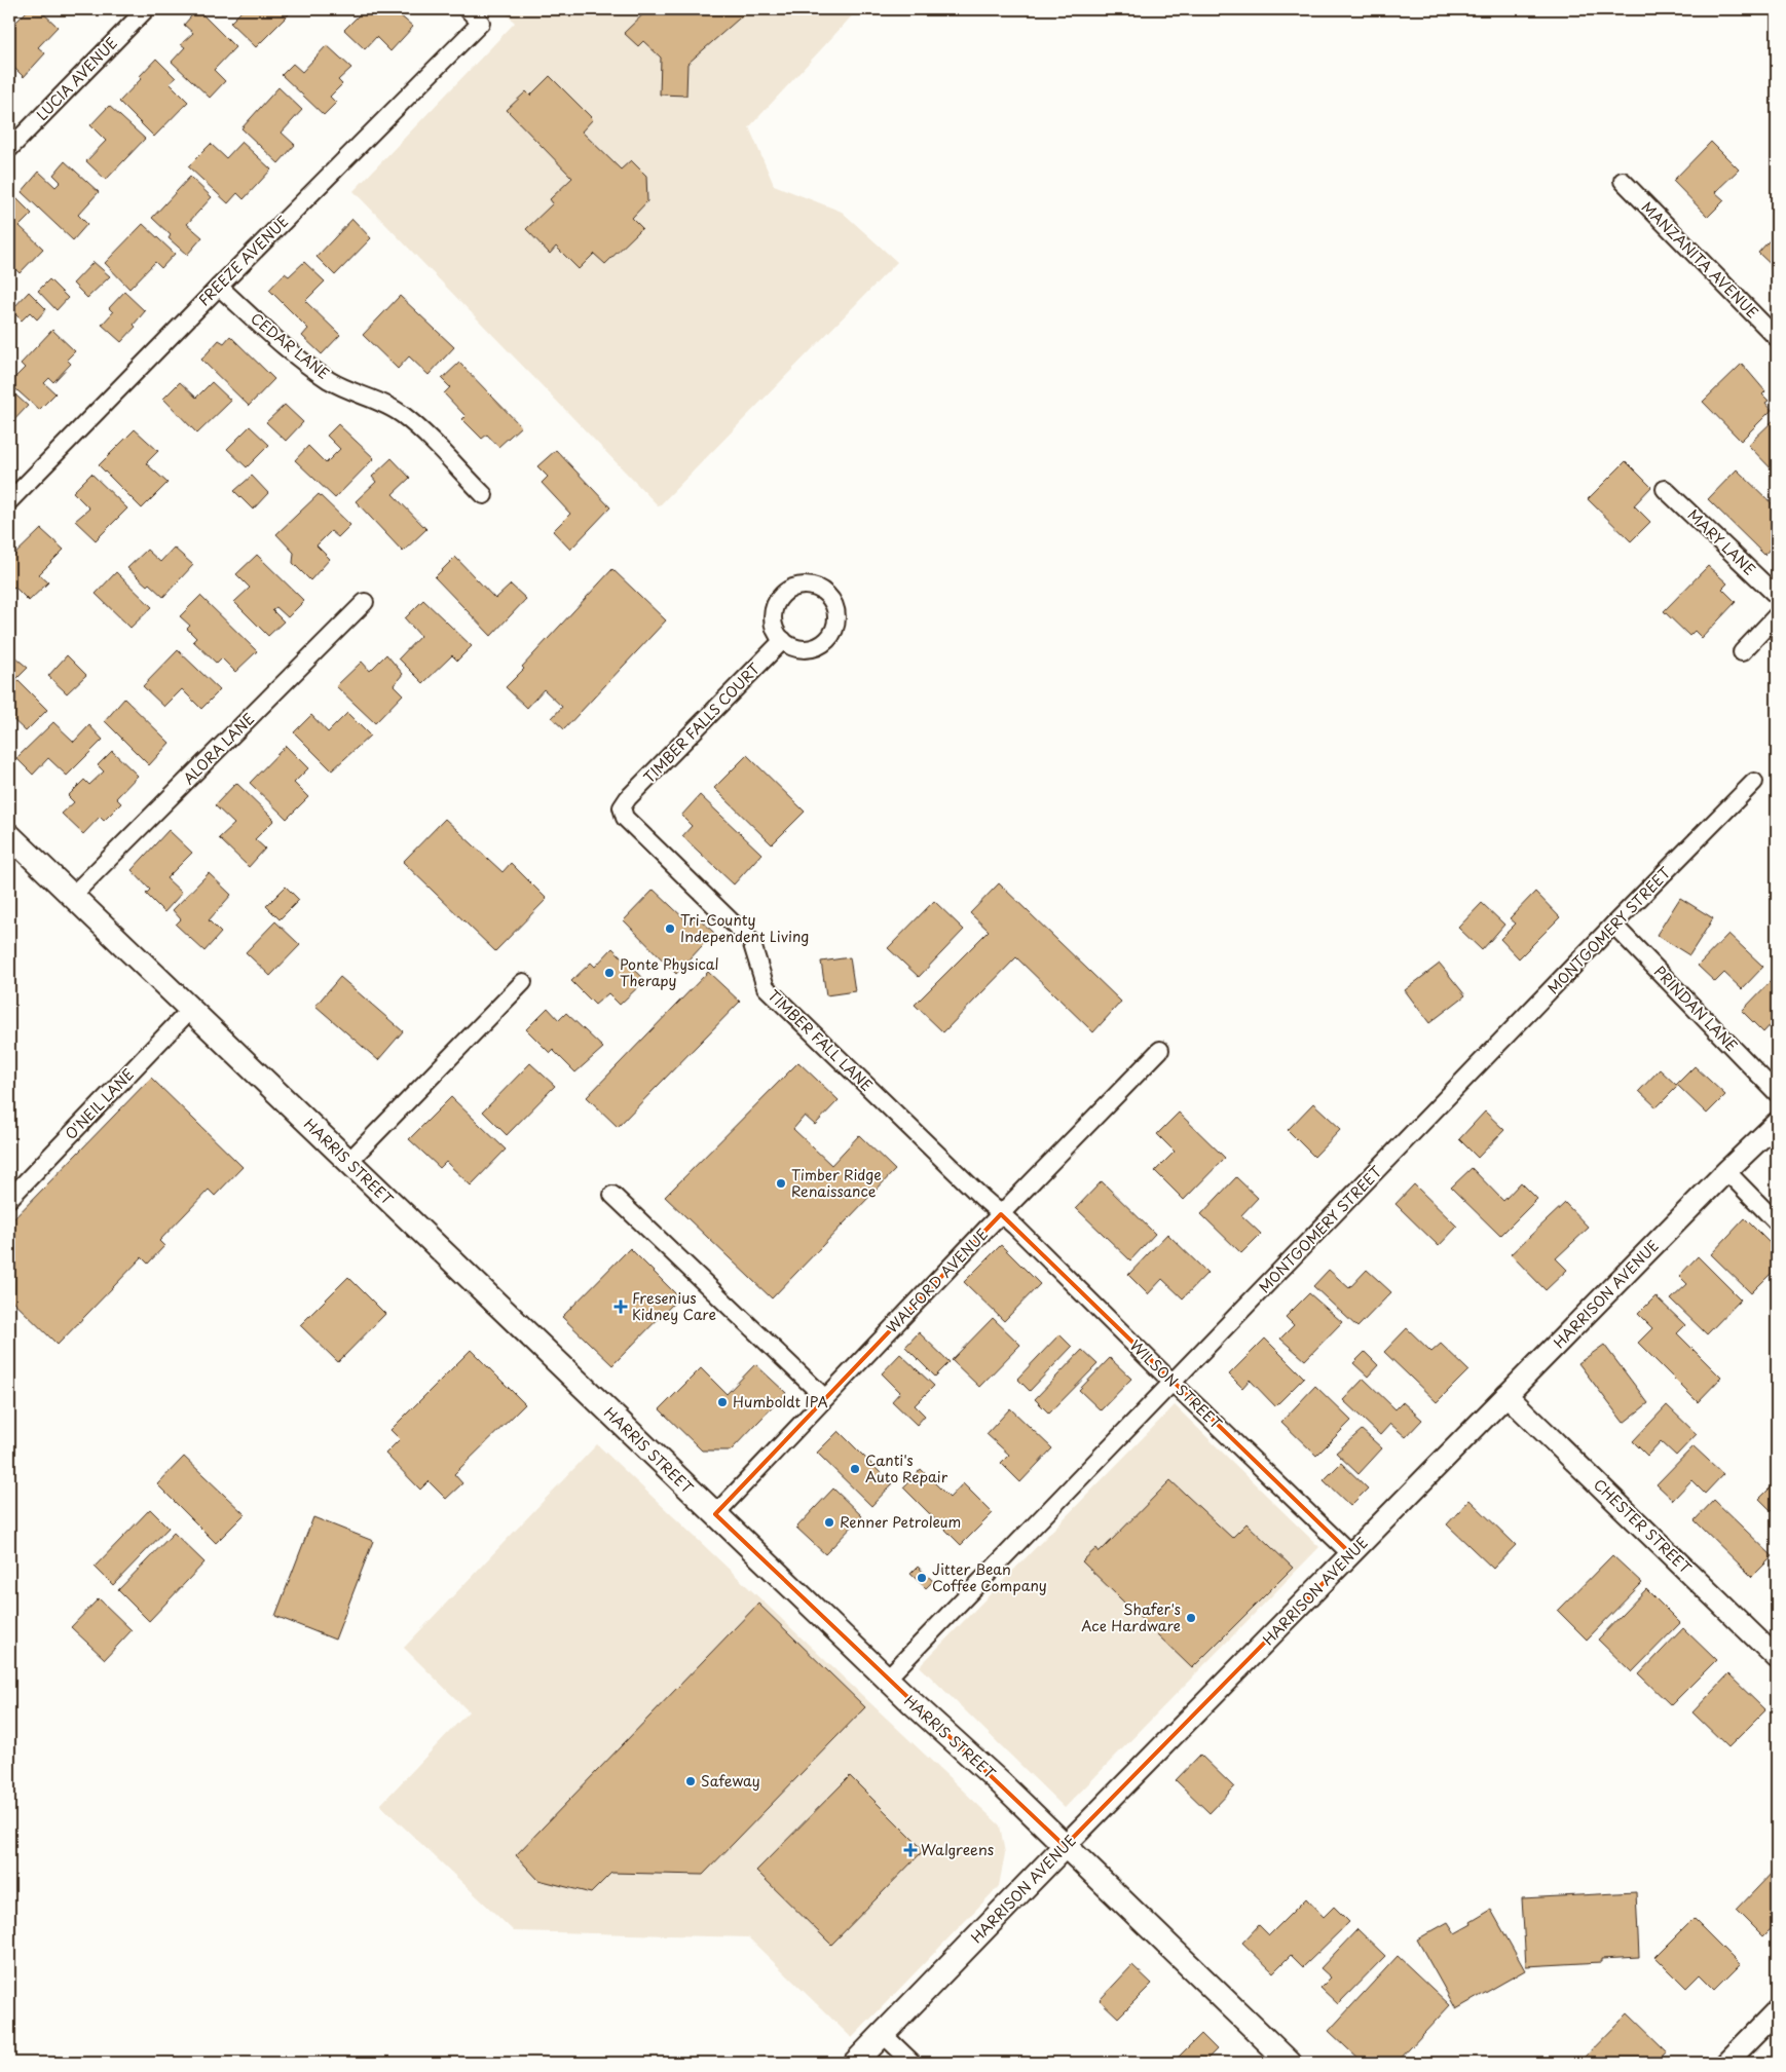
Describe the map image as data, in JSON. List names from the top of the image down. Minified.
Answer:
{"streets":{"main road":["HARRIS STREET","HARRISON AVENUE"],"street":["LUCIA AVENUE","MANZANITA AVENUE","FREEZE AVENUE","CEDAR LANE","MARY LANE","TIMBER FALLS COURT","ALORA LANE","MONTGOMERY STREET","PRINDAN LANE","TIMBER FALL LANE","O'NEIL LANE","WALFORD AVENUE","WILSON STREET","CHESTER STREET"]},"crossings":[["FREEZE AVENUE","CEDAR LANE"],["TIMBER FALLS COURT","TIMBER FALL LANE"],["ALORA LANE","HARRIS STREET"],["MONTGOMERY STREET","PRINDAN LANE"],["MONTGOMERY STREET","HARRIS STREET"],["MONTGOMERY STREET","WILSON STREET"],["TIMBER FALL LANE","WALFORD AVENUE"],["TIMBER FALL LANE","WILSON STREET"],["O'NEIL LANE","HARRIS STREET"],["HARRIS STREET","WALFORD AVENUE"],["HARRIS STREET","HARRISON AVENUE"],["WALFORD AVENUE","WILSON STREET"],["HARRISON AVENUE","WILSON STREET"],["HARRISON AVENUE","CHESTER STREET"]],"places":{"other":["Tri-County Independent Living","Ponte Physical Therapy","Timber Ridge Renaissance","Humboldt IPA","Canti's Auto Repair","Renner Petroleum","Jitter Bean Coffee Company","Shafer's Ace Hardware","Safeway"],"health":["Fresenius Kidney Care","Walgreens"]}}
